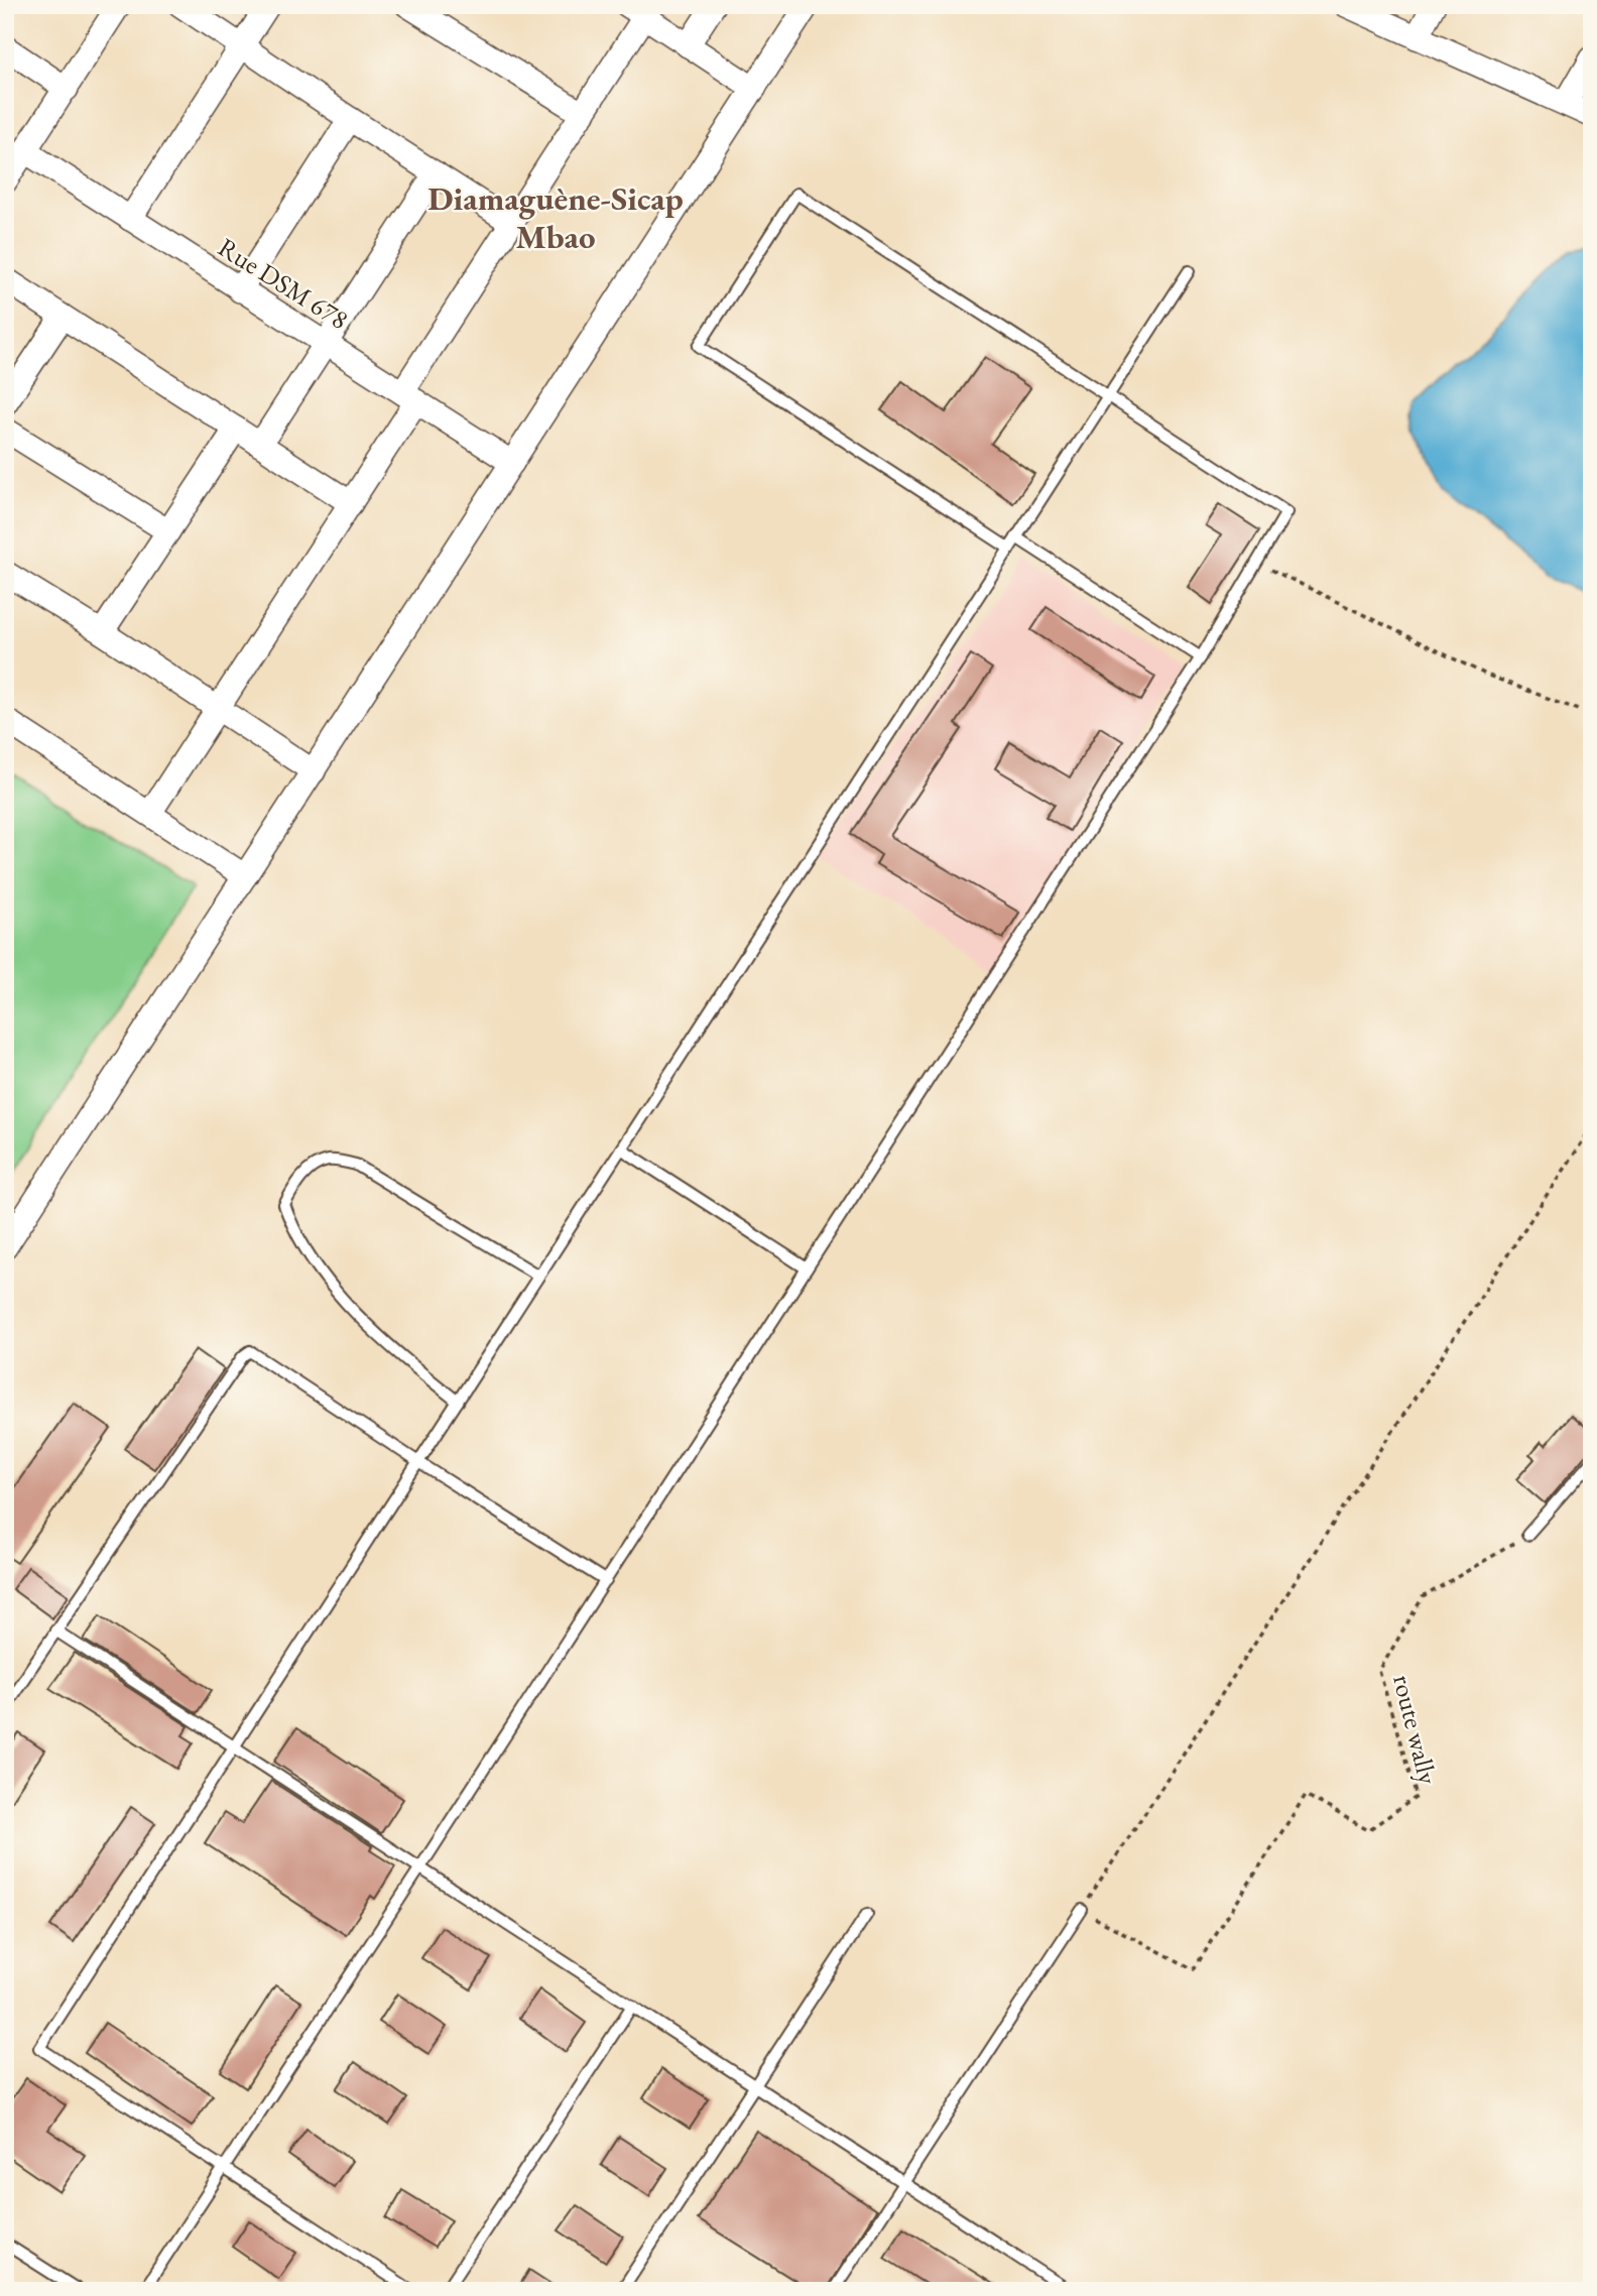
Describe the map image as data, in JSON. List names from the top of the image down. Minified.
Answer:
{"streets":{"street":["Rue DSM 678"],"path":["route wally"]},"districts":["Diamaguène-Sicap Mbao"]}
